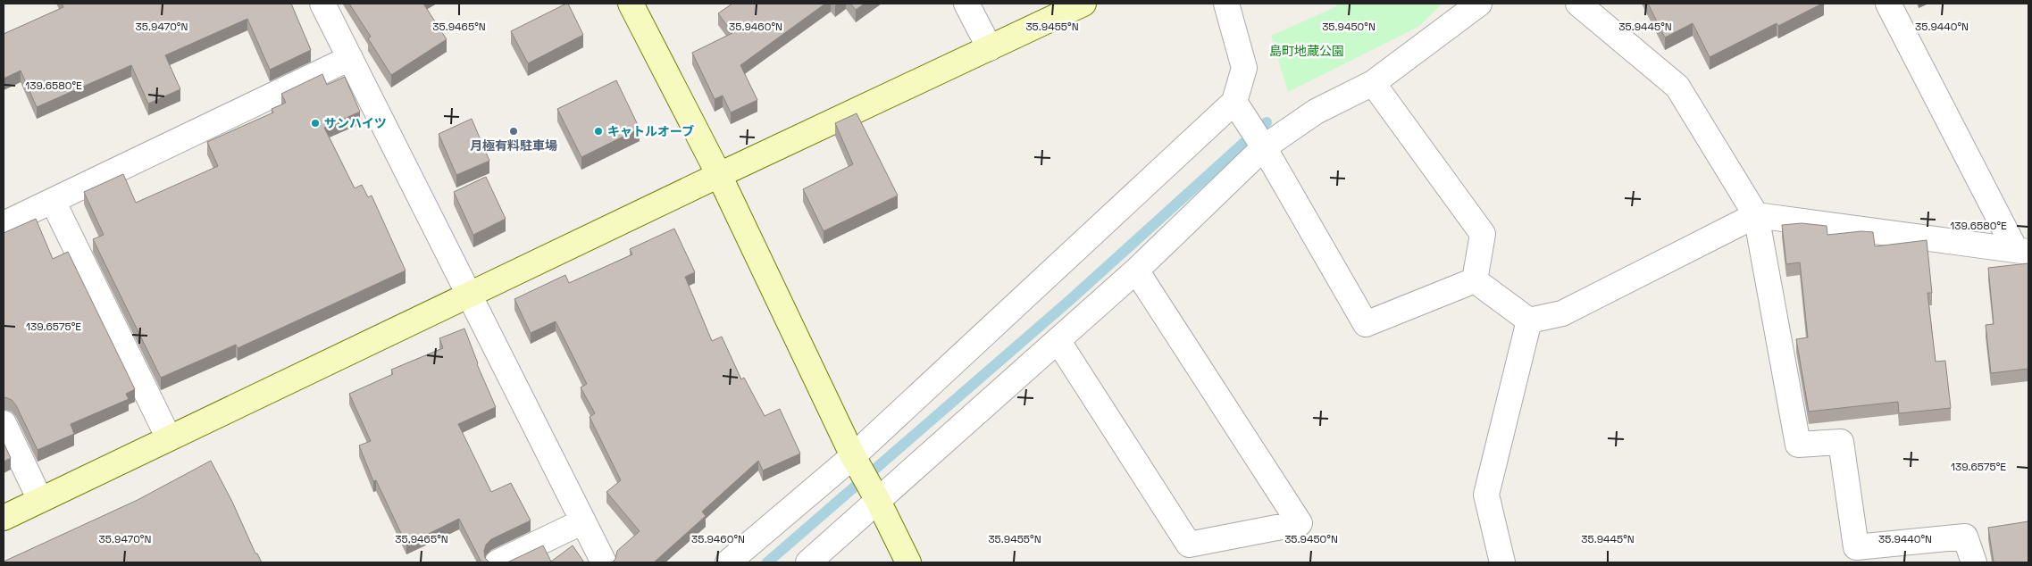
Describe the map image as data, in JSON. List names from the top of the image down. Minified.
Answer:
{"parks":["島町地蔵公園"],"places":["サンハイツ","月極有料駐車場","キャトルオーブ"],"coordinates":["35.9470°N","35.9465°N","35.9460°N","35.9455°N","35.9450°N","35.9445°N","35.9440°N","139.6580°E","139.6575°E"]}
